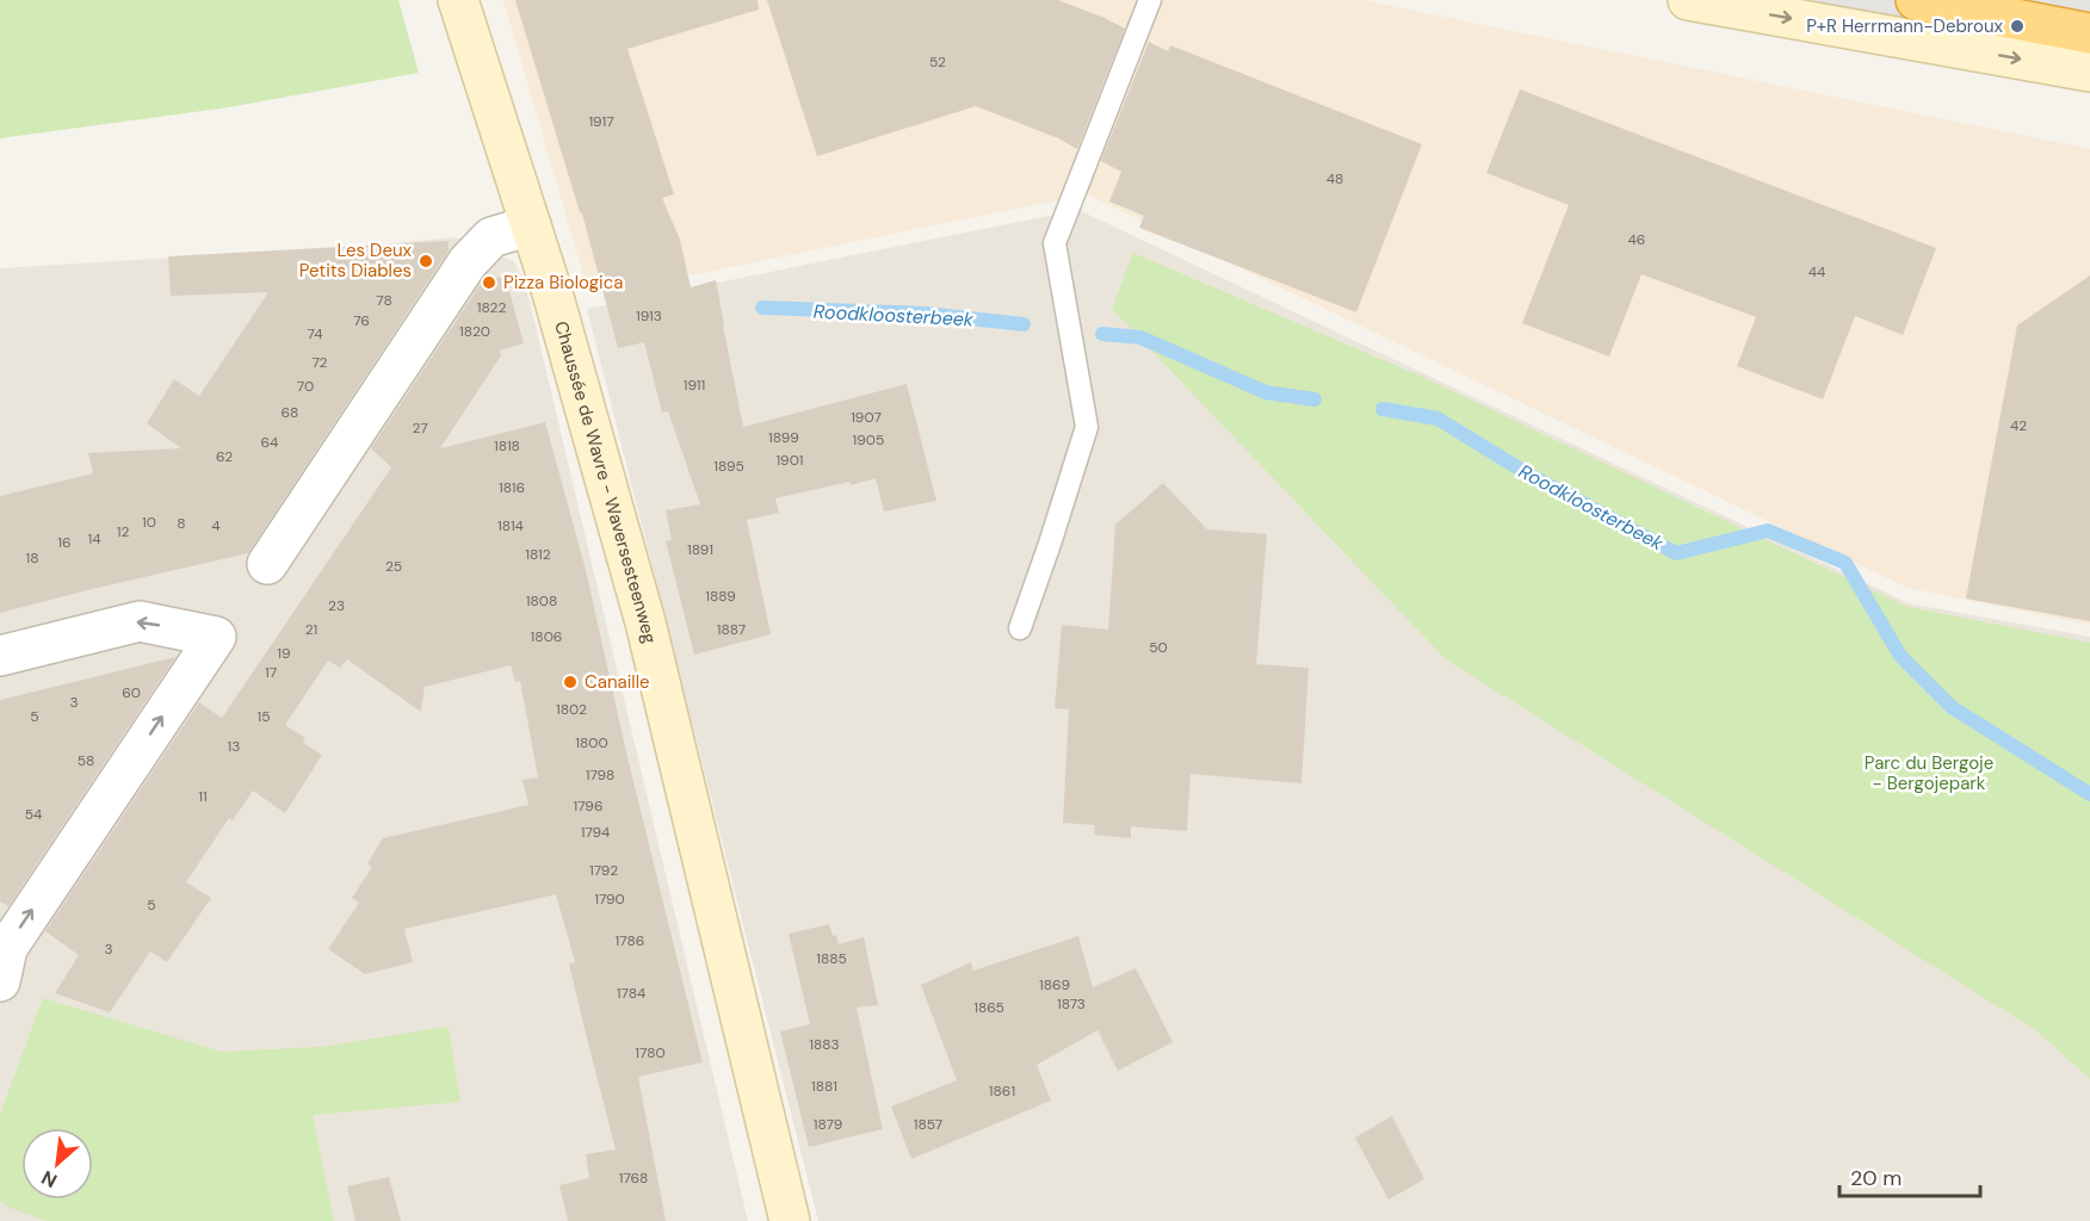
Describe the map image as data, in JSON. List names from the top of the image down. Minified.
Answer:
{"streets":{"main road":["Chaussée de Wavre - Waversesteenweg"]},"water":["Roodkloosterbeek"],"parks":["Parc du Bergoje - Bergojepark"],"places":["P+R Herrmann-Debroux","Les Deux Petits Diables","Pizza Biologica","Canaille"],"house_numbers":["52","1917","48","46","44","78","1822","1913","76","1820","74","72","1911","70","68","1907","42","27","1899","1905","64","1818","62","1901","1895","1816","10","8","4","1814","12","14","16","1891","1812","18","25","1889","1808","23","21","1887","1806","50","19","17","60","3","1802","5","15","1800","13","58","1798","11","1796","54","1794","1792","1790","5","1786","3","1885","1869","1784","1873","1865","1883","1780","1881","1861","1879","1857","1768"],"scale_bar":"20 m","north":"bottom left"}
